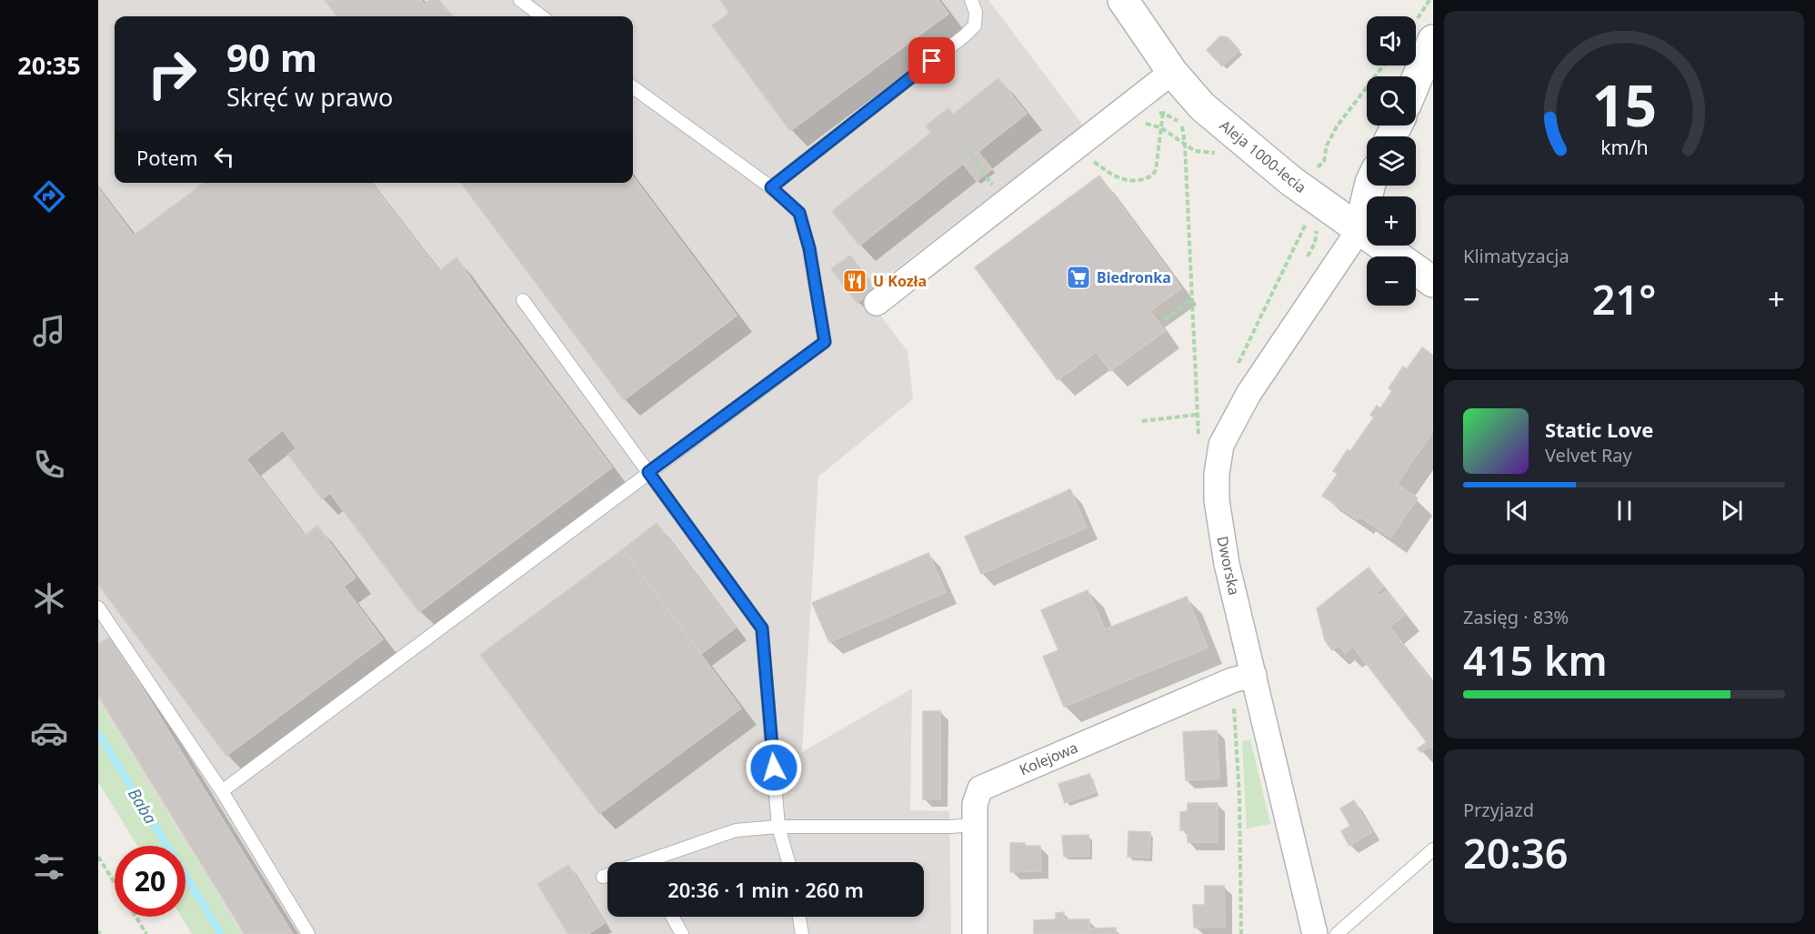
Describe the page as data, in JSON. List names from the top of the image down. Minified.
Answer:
{"streets":{"street":["Aleja 1000-lecia","Dworska","Kolejowa"]},"crossings":[["Aleja 1000-lecia","Dworska"],["Dworska","Kolejowa"]],"water":["Baba"],"places":{"supermarket":["Biedronka"],"restaurant":["U Kozła"]},"page":{"tabs":"20:35","map_buttons":["+","−"],"turn":["90 m","Skręć w prawo"],"then":"Potem","tile":["Klimatyzacja",["Zasięg · 83%","415 km"],["Przyjazd","20:36"]],"heat":["−","21°","+"],"song":["Static Love","Velvet Ray"],"limit":"20","trip":"20:36 · 1 min · 260 m","gauge":["15","km/h"]}}
